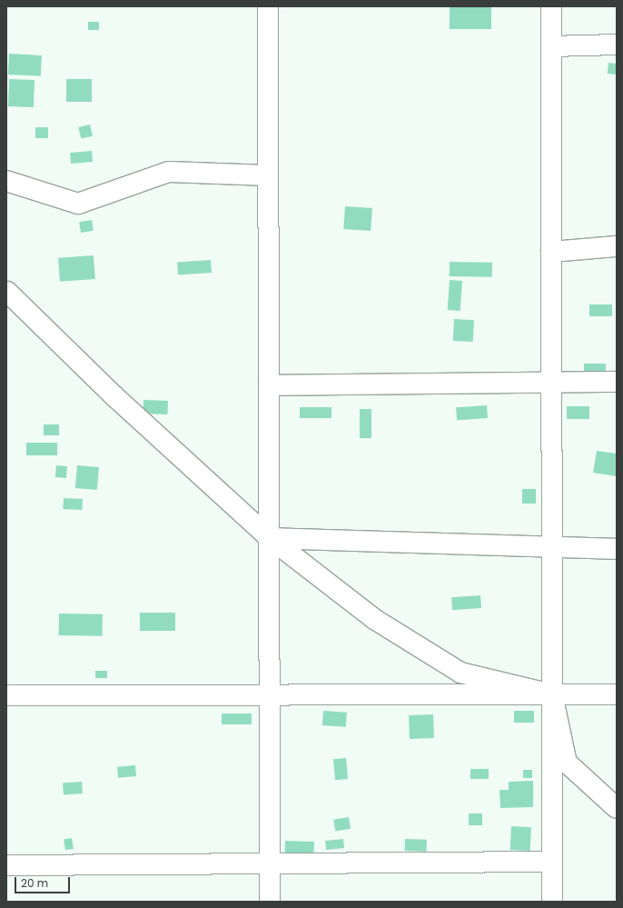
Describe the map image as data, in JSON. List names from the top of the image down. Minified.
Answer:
{"scale_bar":"20 m"}
